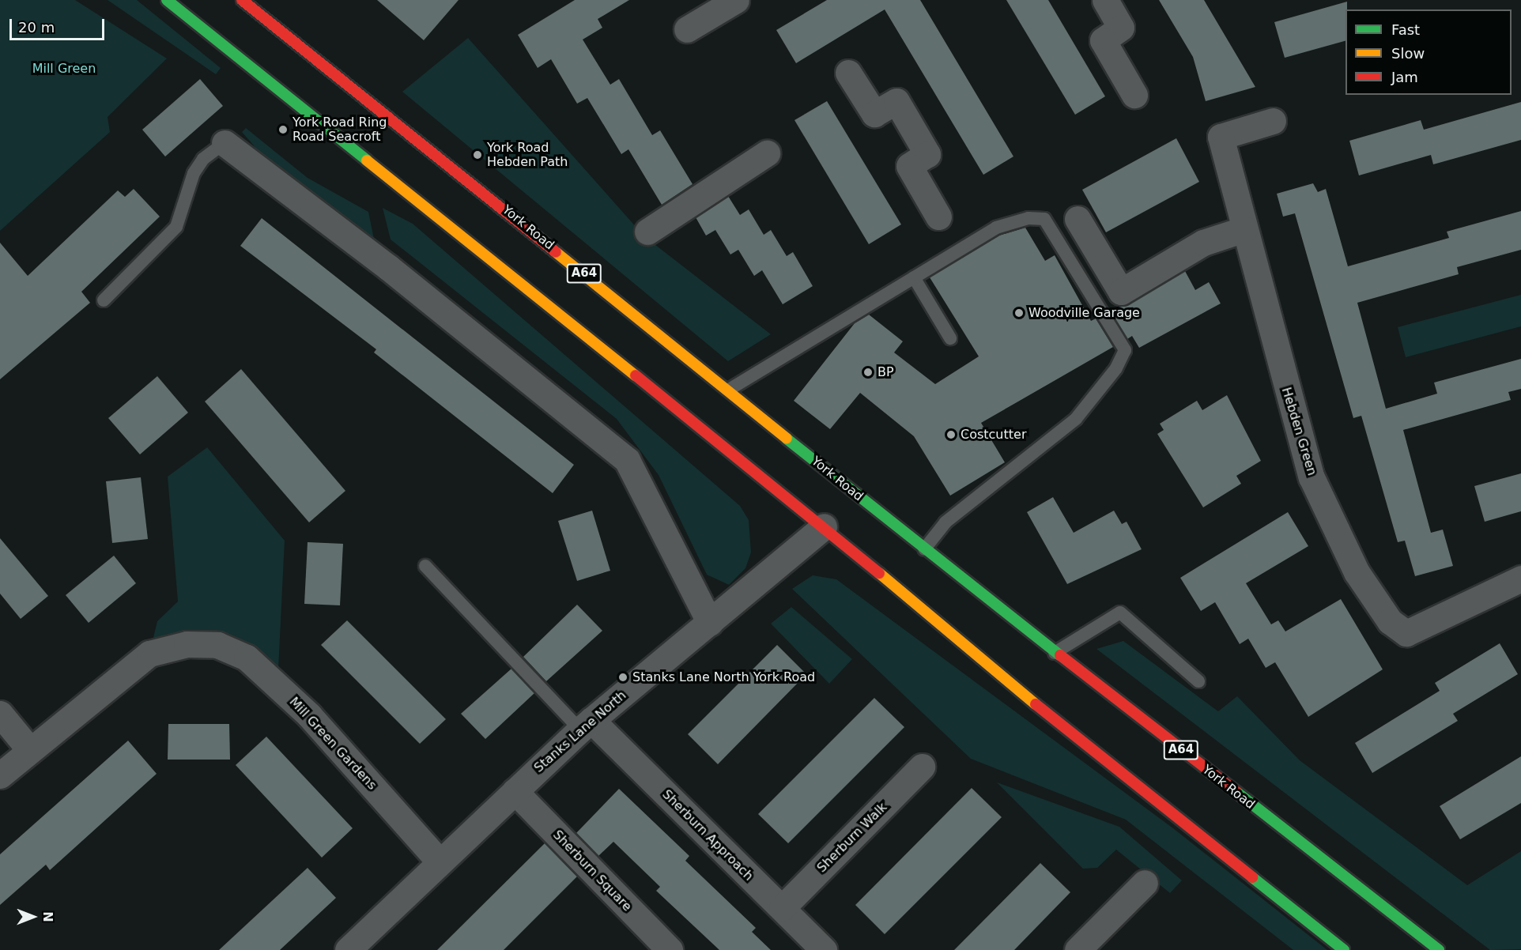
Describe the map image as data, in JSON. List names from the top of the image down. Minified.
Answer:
{"streets":{"highway":["York Road","A64"],"street":["Hebden Green","Stanks Lane North","Mill Green Gardens","Sherburn Approach","Sherburn Walk","Sherburn Square"]},"crossings":[["Stanks Lane North","Mill Green Gardens"],["Stanks Lane North","Sherburn Approach"],["Stanks Lane North","Sherburn Square"],["Sherburn Approach","Sherburn Walk"]],"parks":["Mill Green"],"places":["York Road Ring Road Seacroft","York Road Hebden Path","Woodville Garage","BP","Costcutter","Stanks Lane North York Road"],"legend":["Fast","Slow","Jam"],"scale_bar":"20 m","north":"right"}
